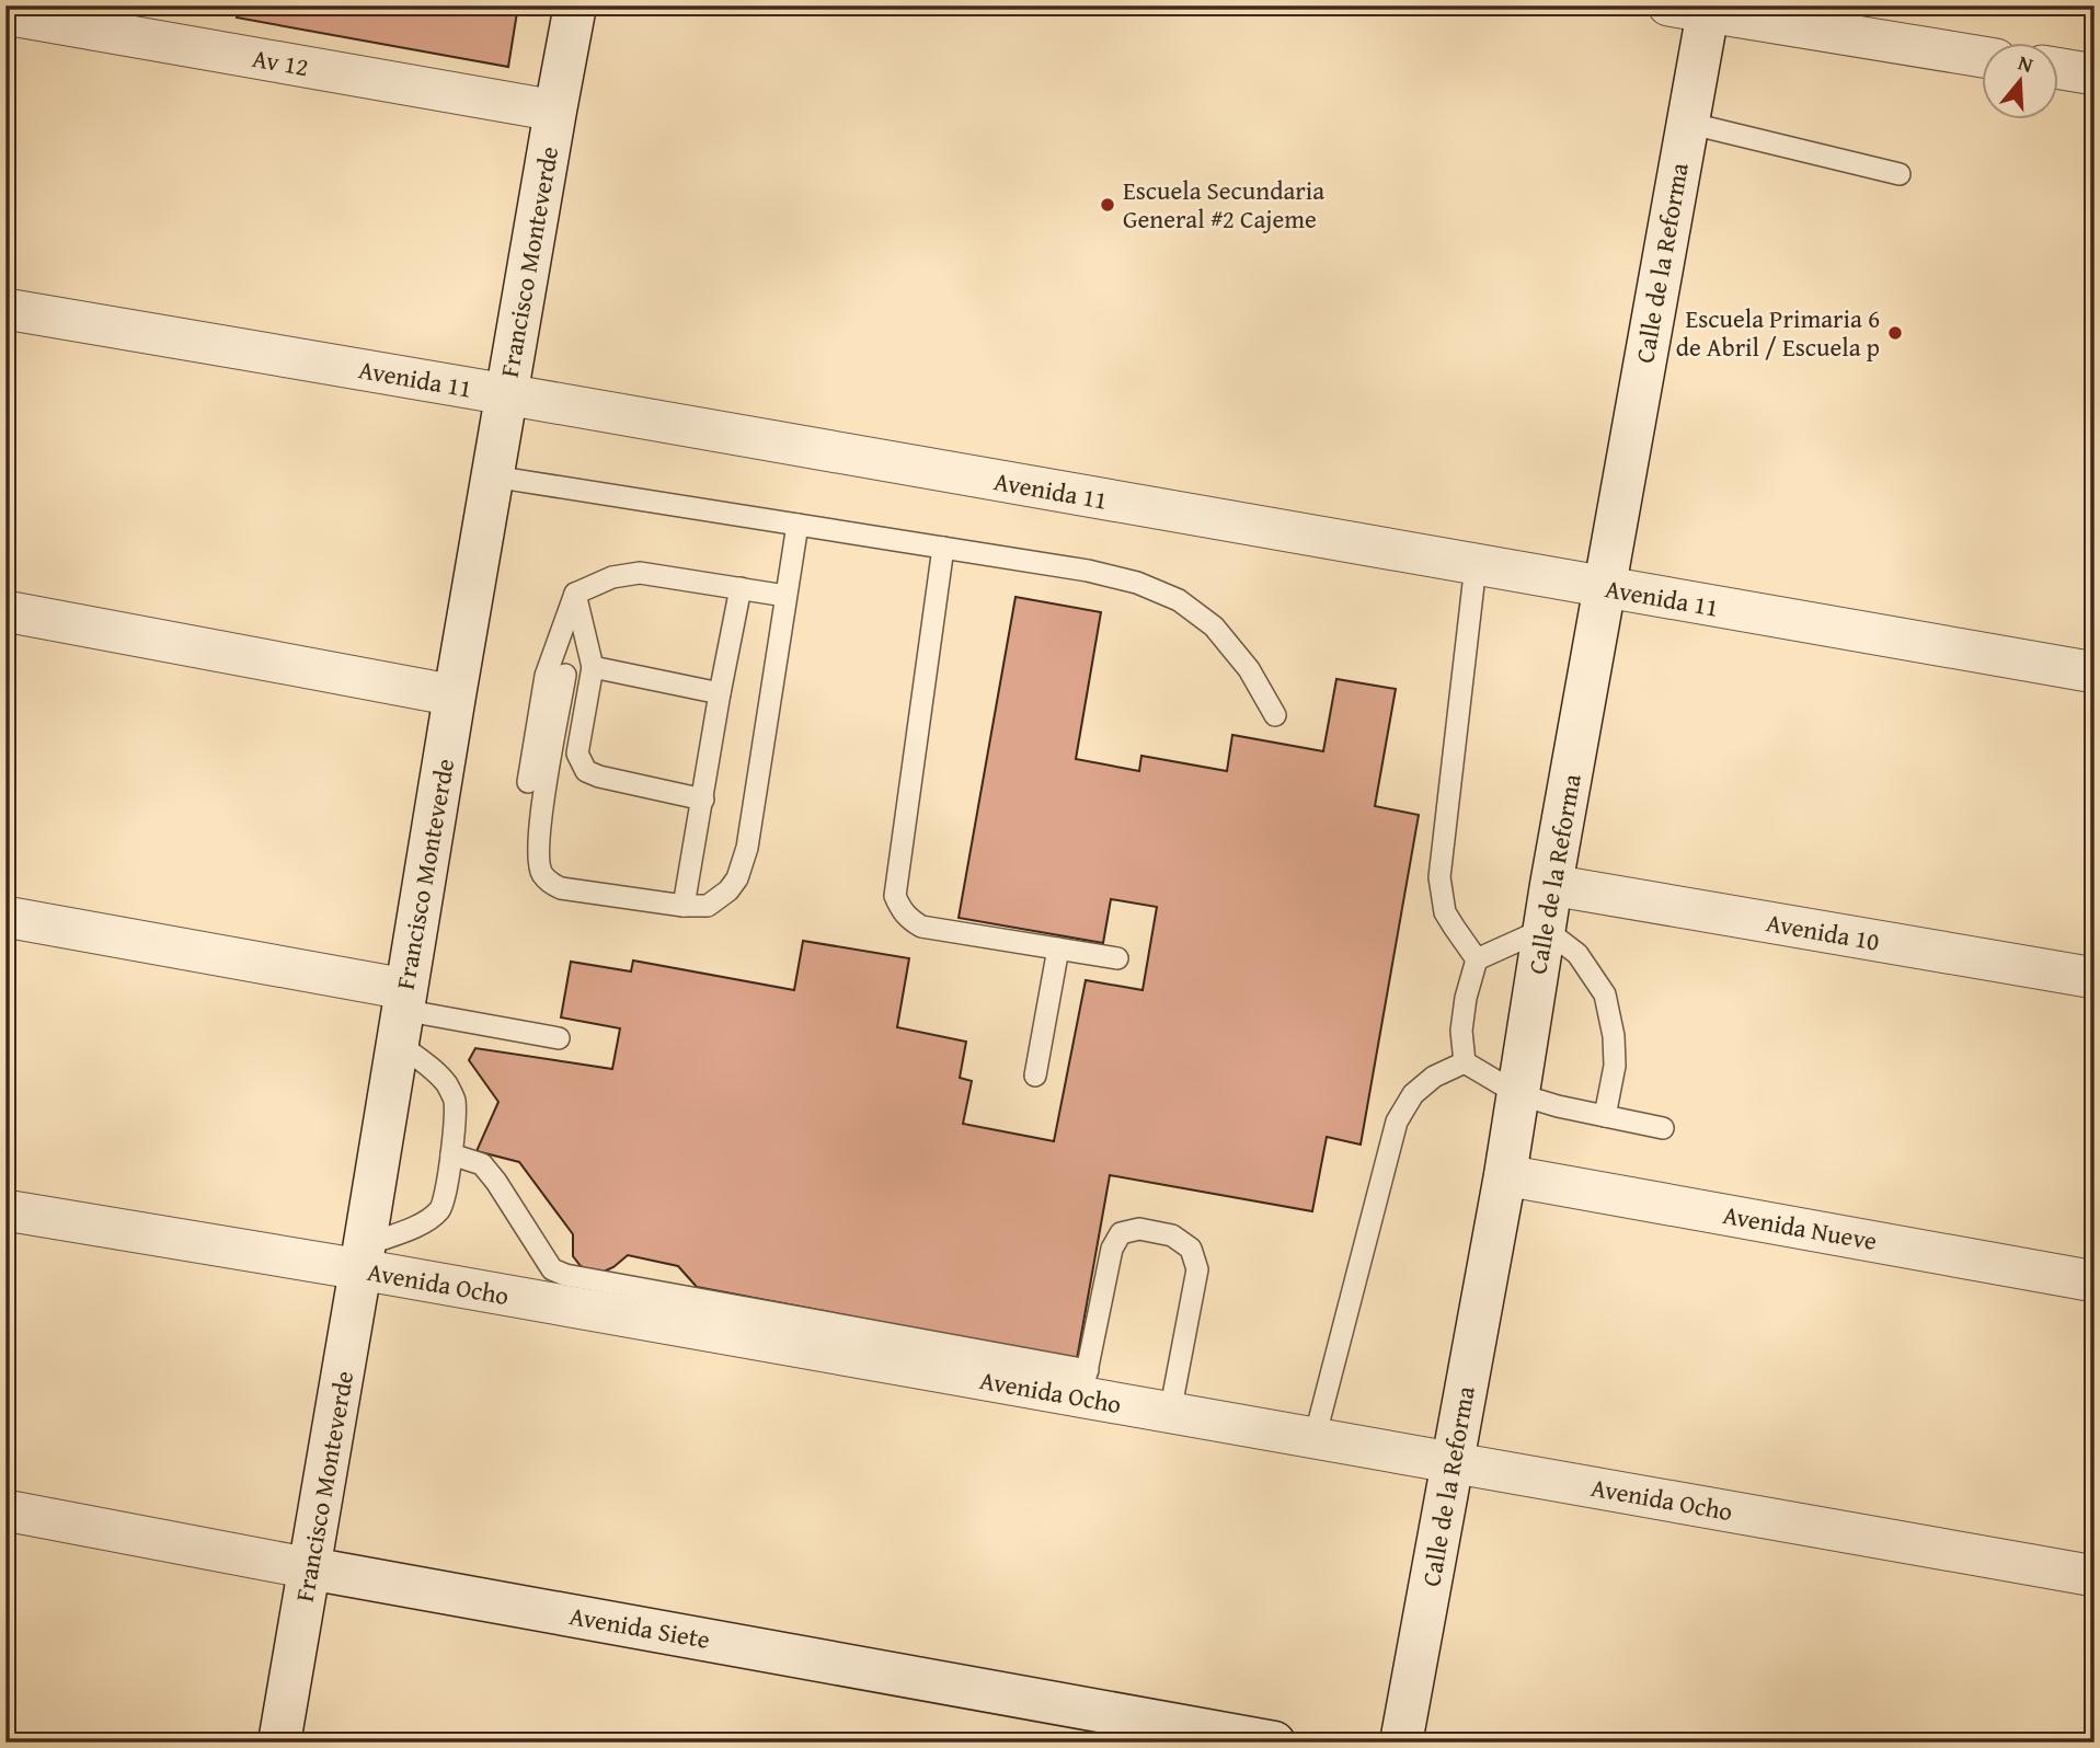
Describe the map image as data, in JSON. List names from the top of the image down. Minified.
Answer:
{"streets":{"main road":["Francisco Monteverde","Calle de la Reforma","Avenida Siete"],"street":["Av 12","Avenida 11","Avenida 10","Avenida Nueve","Avenida Ocho"]},"crossings":[["Av 12","Francisco Monteverde"],["Francisco Monteverde","Avenida 11"],["Francisco Monteverde","Avenida Ocho"],["Francisco Monteverde","Avenida Siete"],["Calle de la Reforma","Avenida 11"],["Calle de la Reforma","Avenida 10"],["Calle de la Reforma","Avenida Nueve"],["Calle de la Reforma","Avenida Ocho"]],"places":["Escuela Secundaria General #2 Cajeme","Escuela Primaria 6 de Abril / Escuela p"],"north":"top"}
